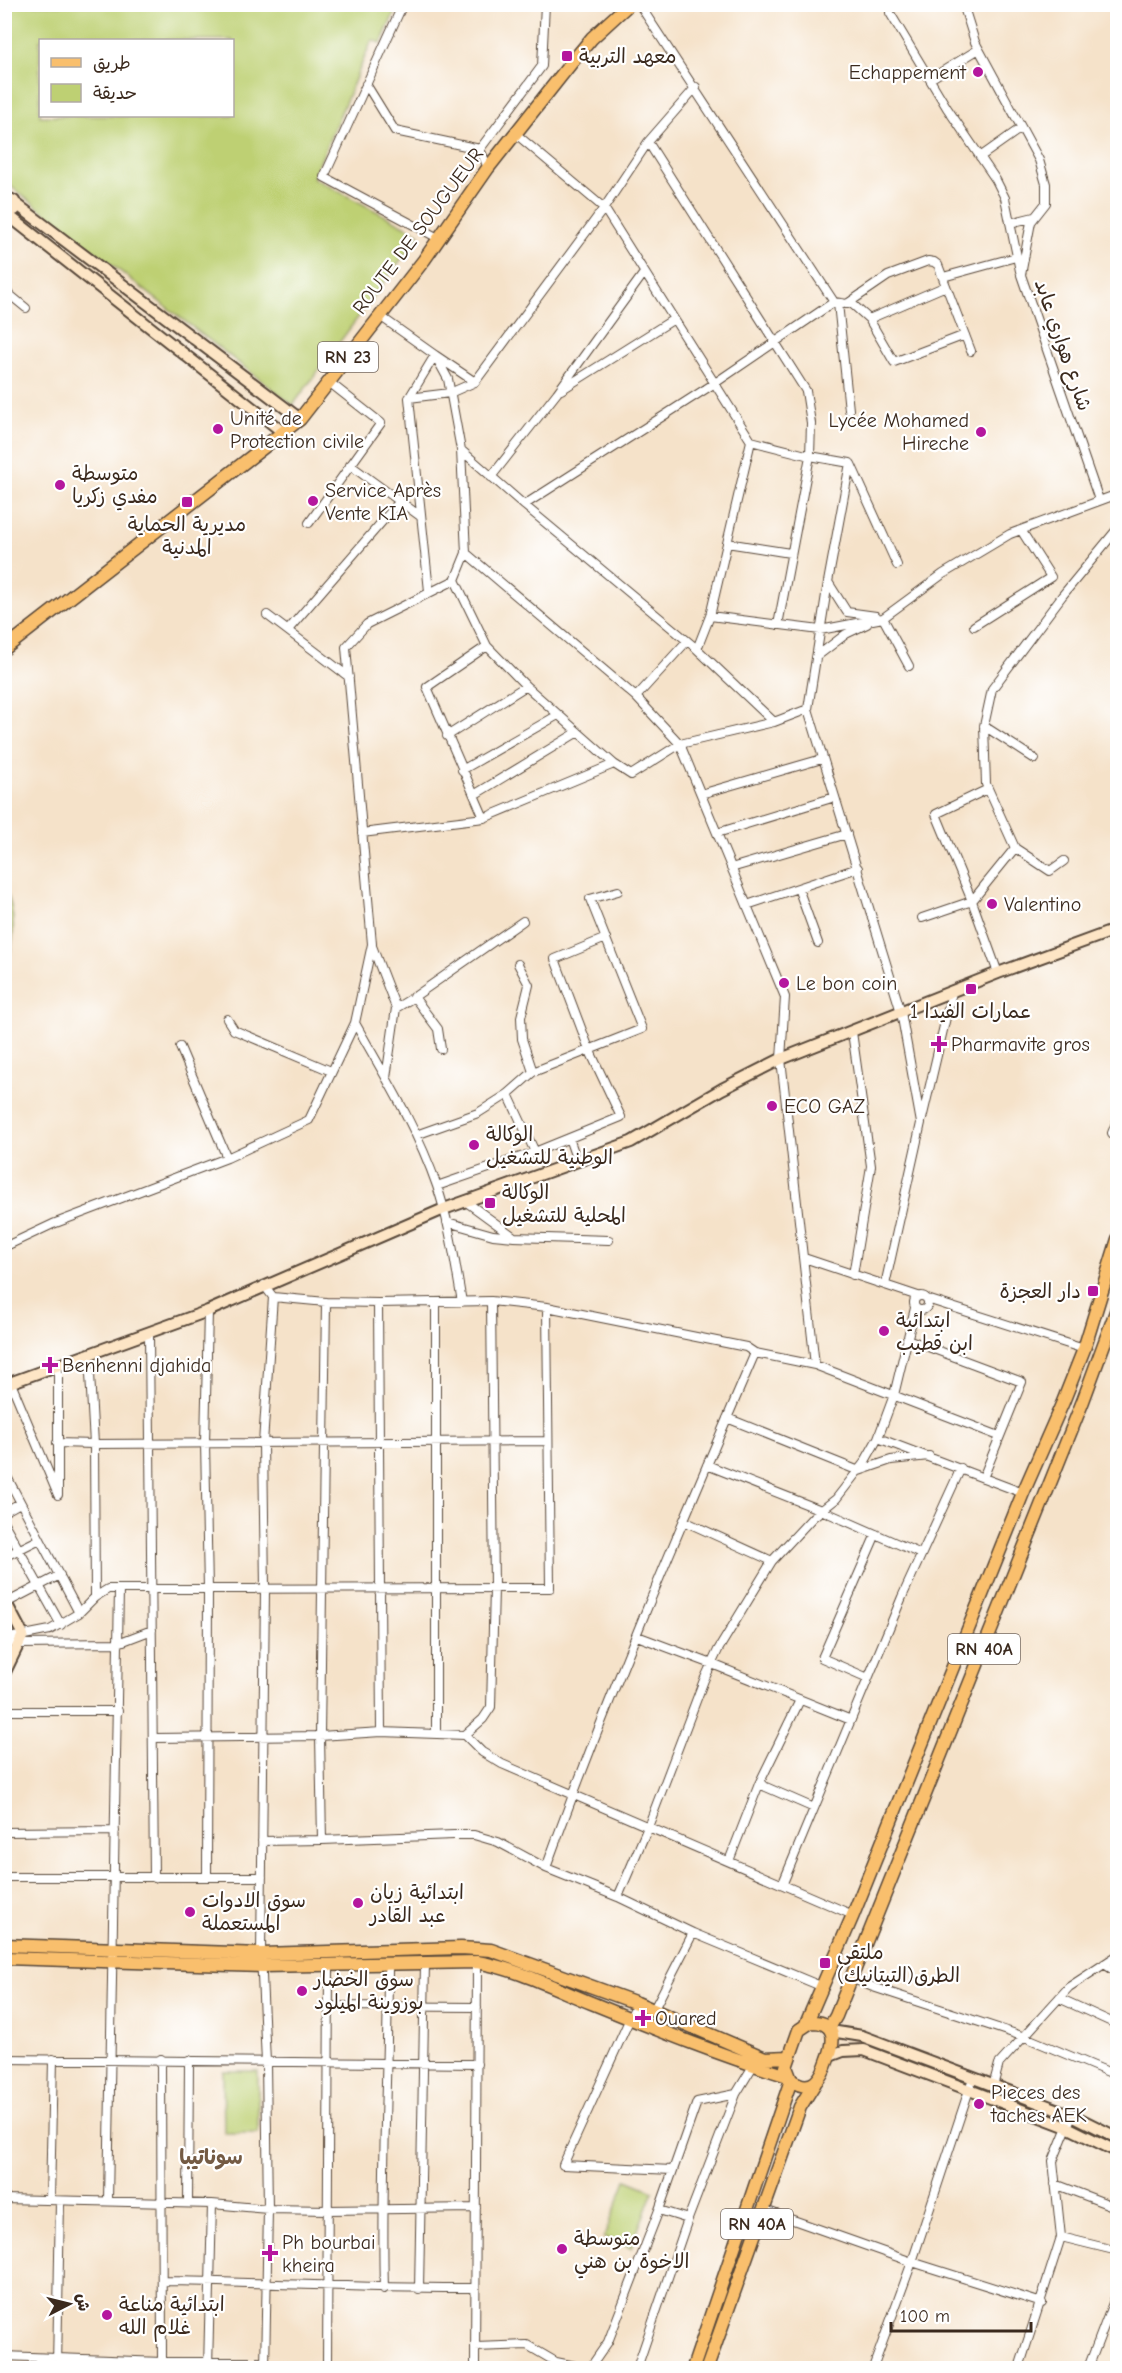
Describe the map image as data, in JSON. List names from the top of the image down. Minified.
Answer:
{"streets":{"main road":["ROUTE DE SOUGUEUR","RN 23","RN 40A"],"street":["شارع هواري عابد"]},"districts":["سوناتيبا"],"places":{"transit":["معهد التربية","مديرية الحماية المدنية","عمارات الفيدا 1","الوكالة المحلية للتشغيل","دار العجزة","ملتقى الطرق(التيتانيك)"],"other":["Echappement","Unité de Protection civile","Lycée Mohamed Hireche","متوسطة مفدي زكريا","Service Après Vente KIA","Valentino","Le bon coin","ECO GAZ","الوكالة الوطنية للتشغيل","ابتدائية ابن قطيب","ابتدائية زيان عبد القادر","سوق الادوات المستعملة","سوق الخضار بوزوينة الميلود","Pieces des taches AEK","متوسطة الاخوة بن هني","ابتدائية مناعة غلام الله"],"health":["Pharmavite gros","Benhenni djahida","Ouared","Ph bourbai kheira"]},"legend":["طريق","حديقة"],"scale_bar":"100 m","north":"right"}
